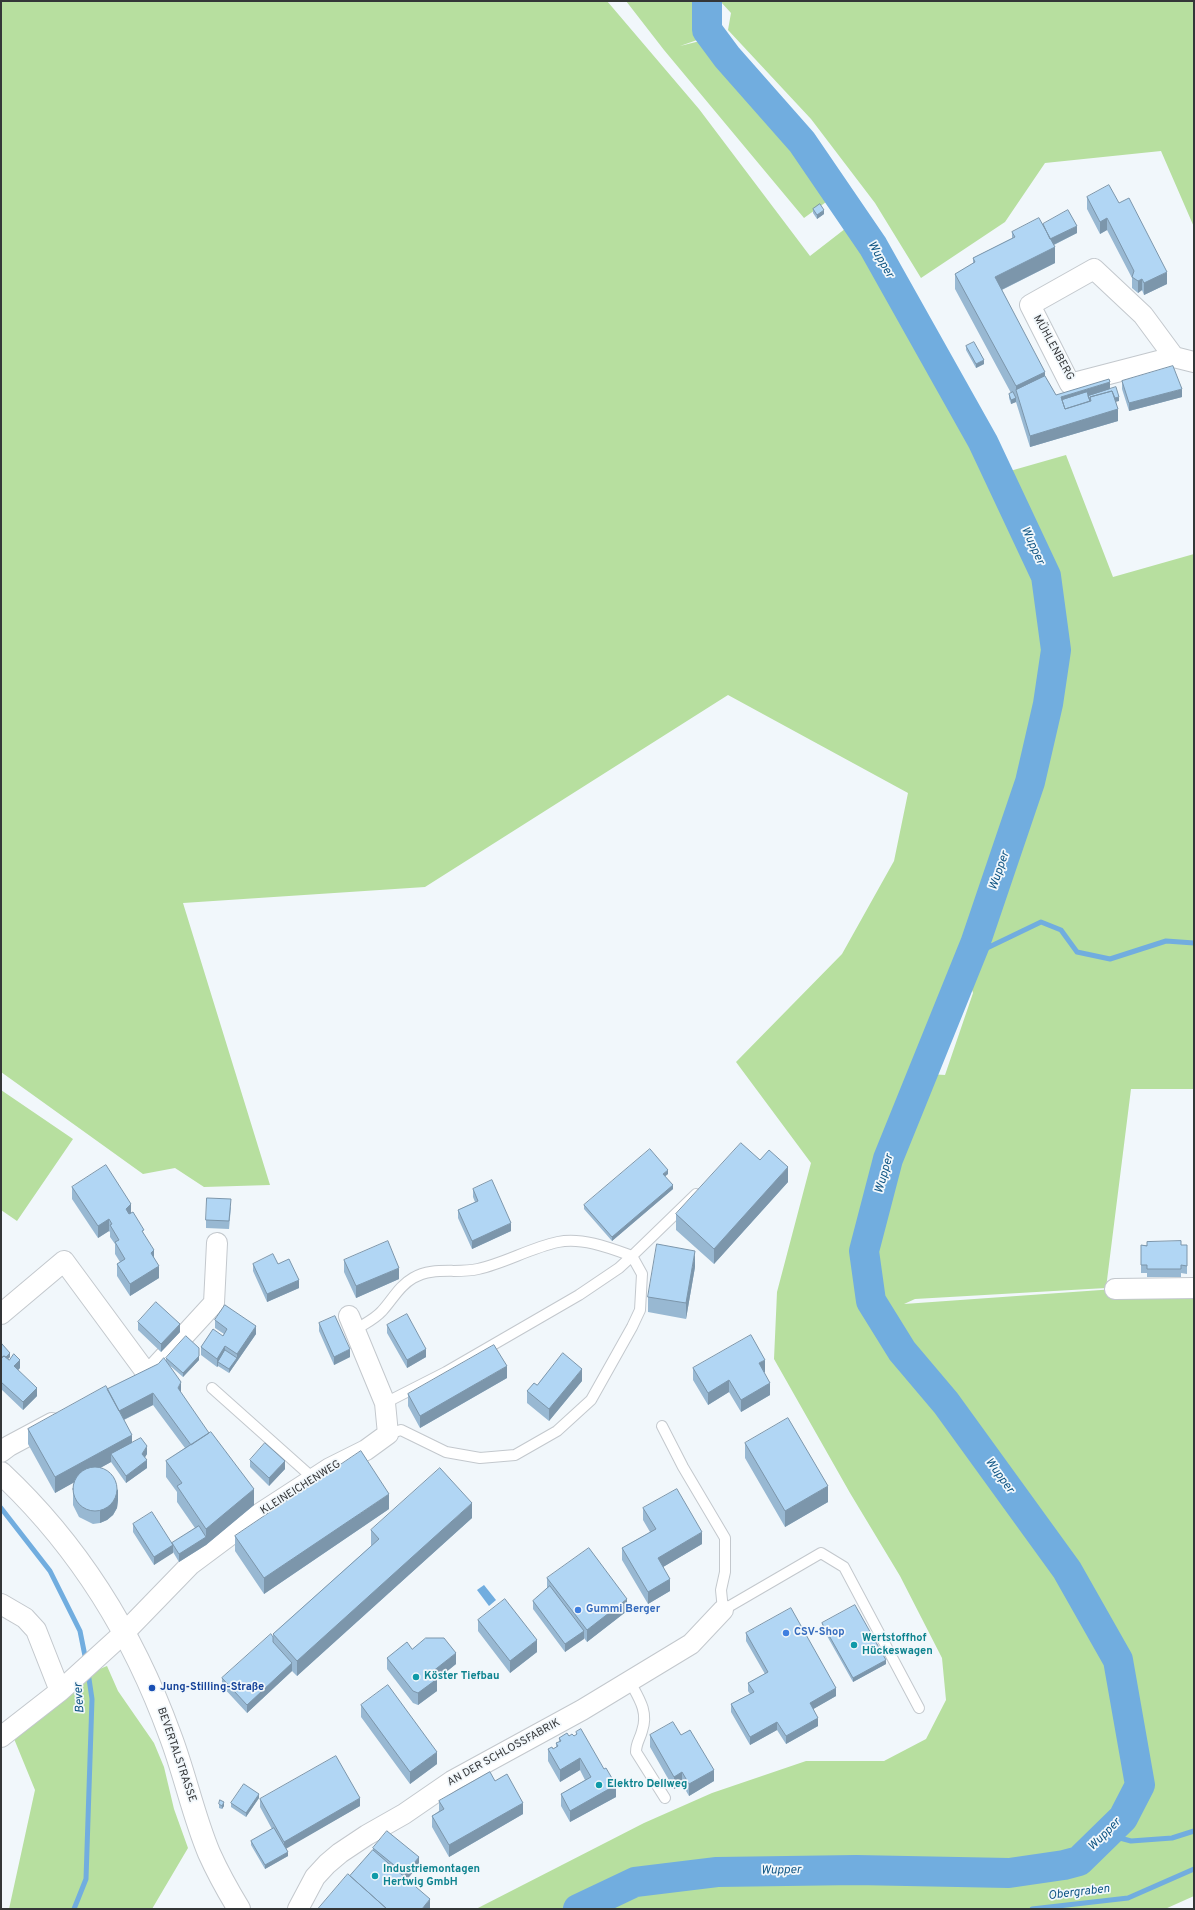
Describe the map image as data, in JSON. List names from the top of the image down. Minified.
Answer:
{"streets":{"street":["MÜHLENBERG","KLEINEICHENWEG","AN DER SCHLOSSFABRIK","BEVERTALSTRASSE"]},"crossings":[["KLEINEICHENWEG","BEVERTALSTRASSE"]],"water":["Wupper","Bever","Obergraben"],"places":["Gummi Berger","CSV-Shop","Wertstoffhof Hückeswagen","Köster Tiefbau","Jung-Stilling-Straße","Elektro Dellweg","Industriemontagen Hertwig GmbH"]}
